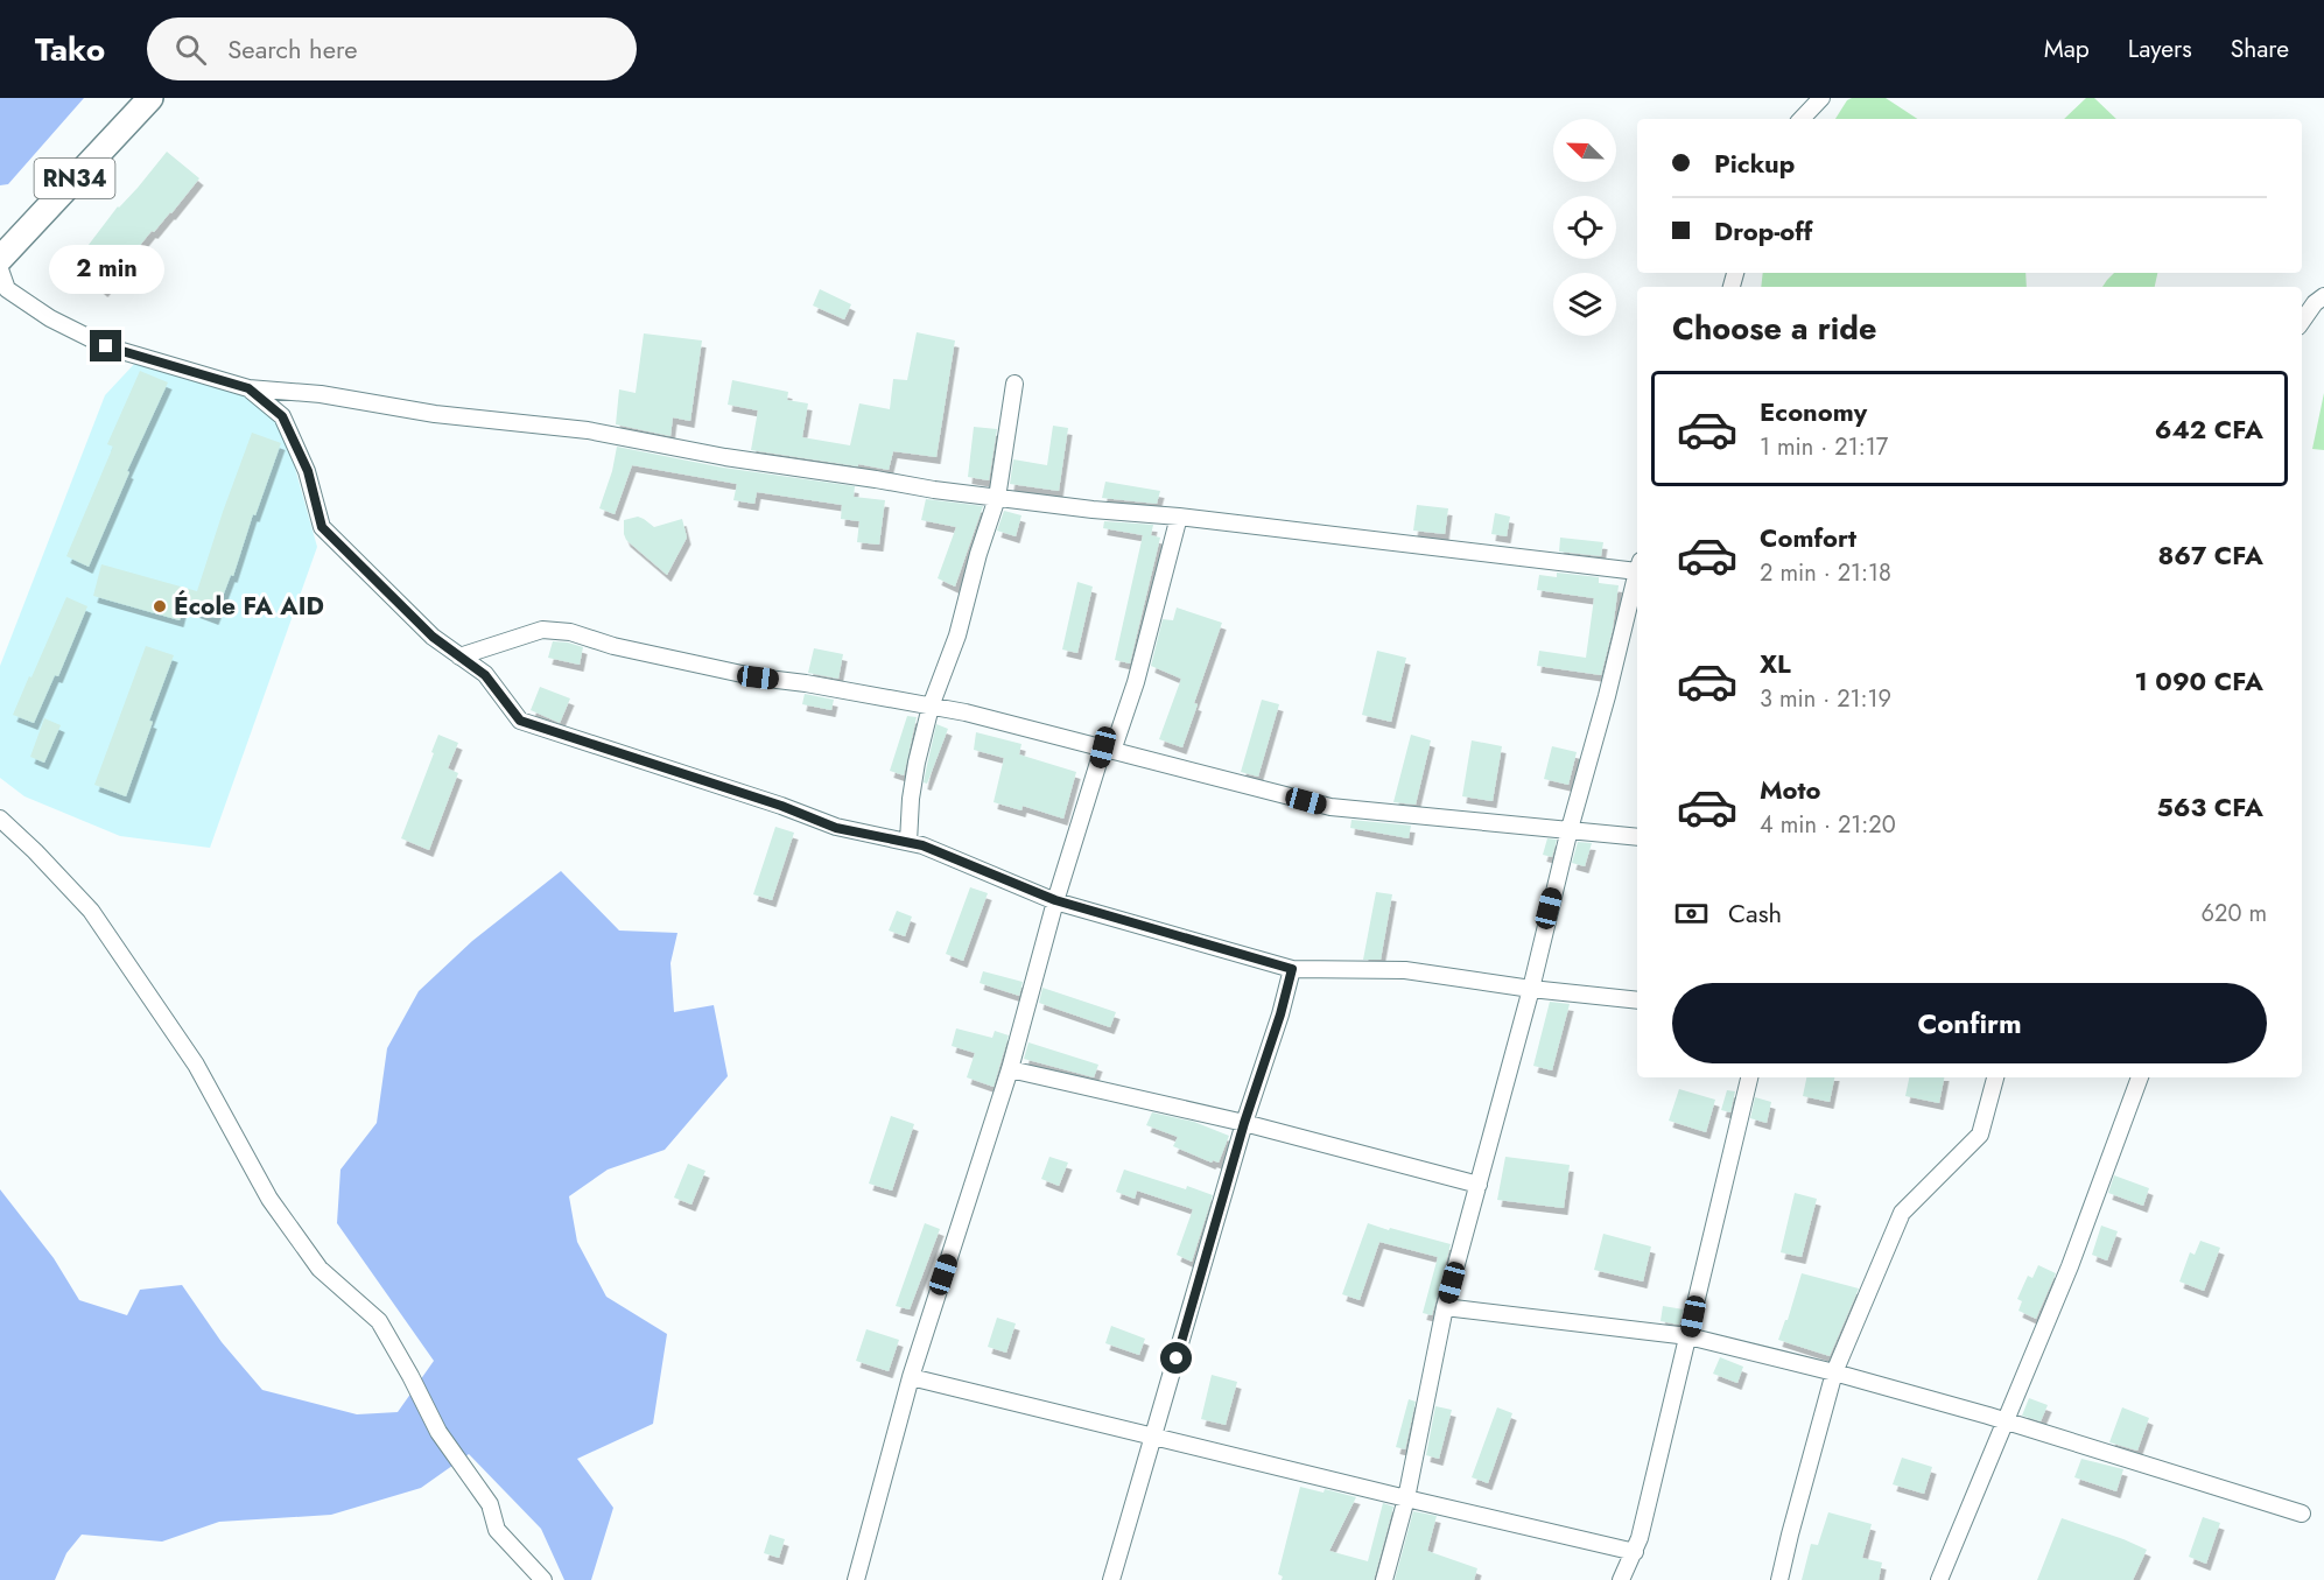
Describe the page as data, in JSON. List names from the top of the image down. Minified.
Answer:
{"streets":{"main road":["RN34"]},"places":["École FA AID"],"north":"top left","page":{"header":"Tako","search":"Search here","nav":["Map","Layers","Share"],"banner":["Pickup","Drop-off"],"bubble":"2 min","heading":"Choose a ride","list":[{"name":"Economy","note":"1 min · 21:17","value":"642 CFA"},{"name":"Comfort","note":"2 min · 21:18","value":"867 CFA"},{"name":"XL","note":"3 min · 21:19","value":"1 090 CFA"},{"name":"Moto","note":"4 min · 21:20","value":"563 CFA"}],"pay":["Cash","620 m"],"buttons":"Confirm"}}
